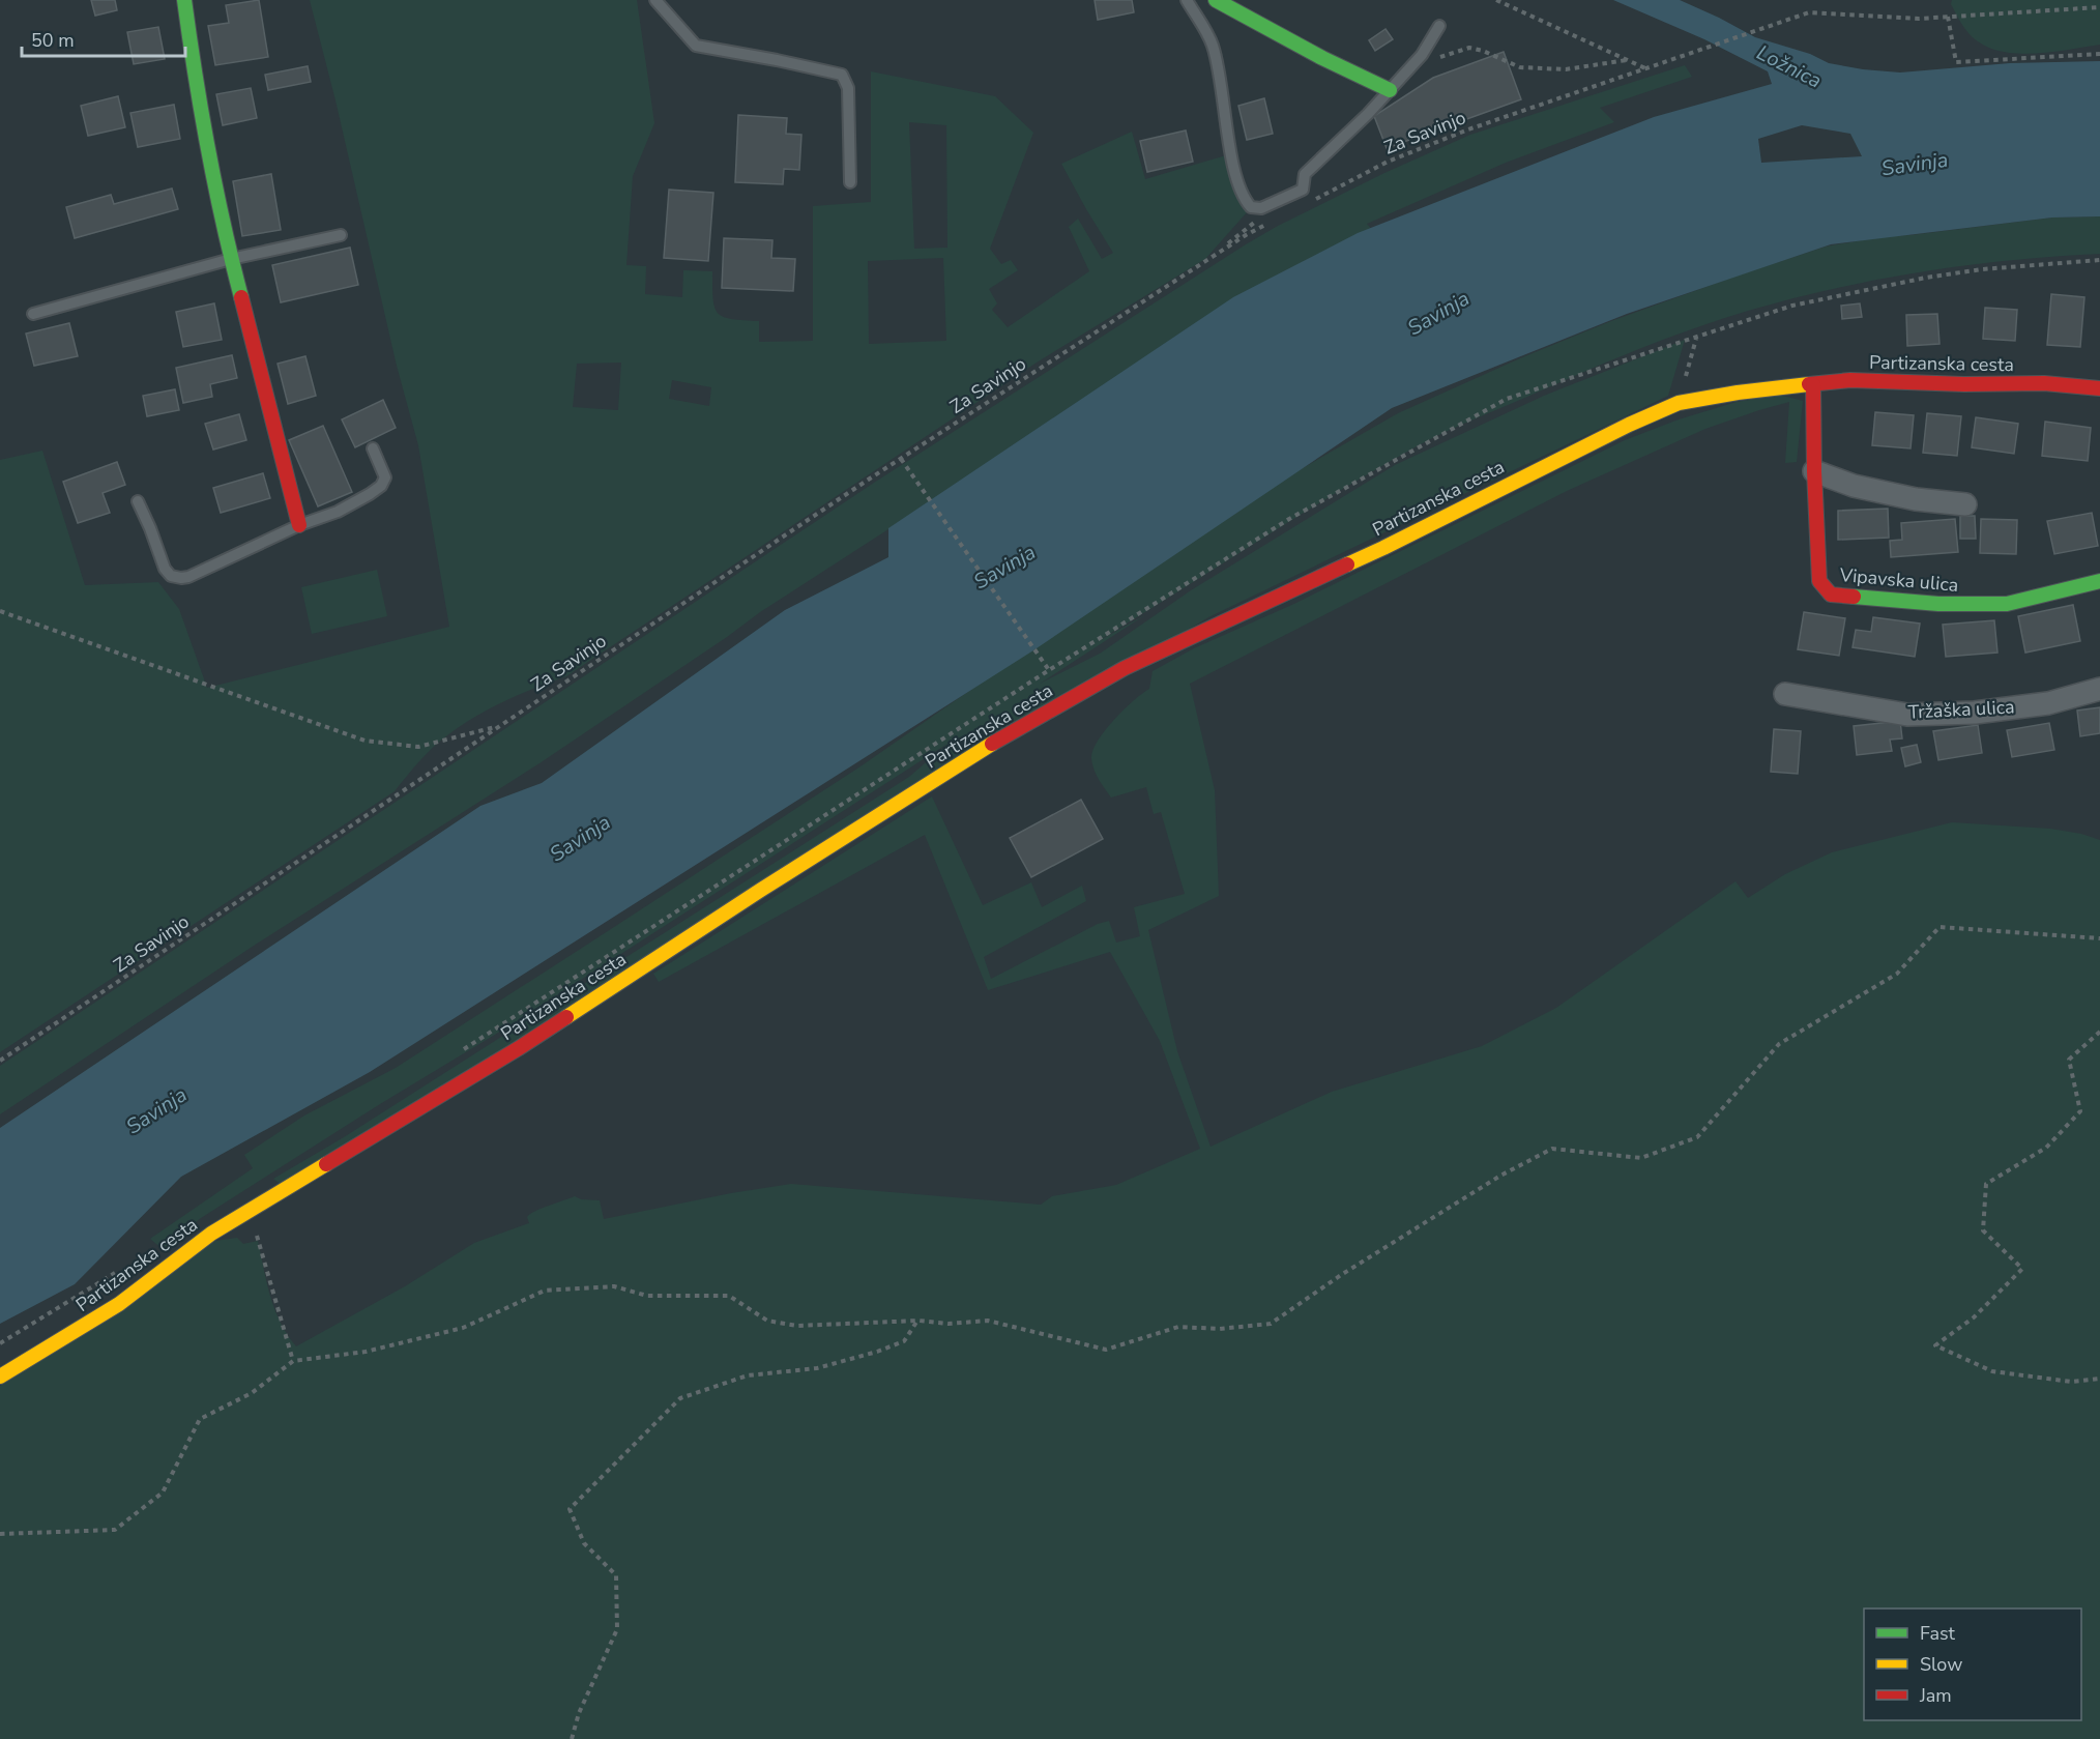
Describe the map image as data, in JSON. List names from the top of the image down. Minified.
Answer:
{"streets":{"street":["Partizanska cesta","Vipavska ulica","Tržaška ulica"],"path":["Za Savinjo"]},"crossings":[["Partizanska cesta","Vipavska ulica"]],"water":["Ložnica","Savinja"],"legend":["Fast","Slow","Jam"],"scale_bar":"50 m"}
